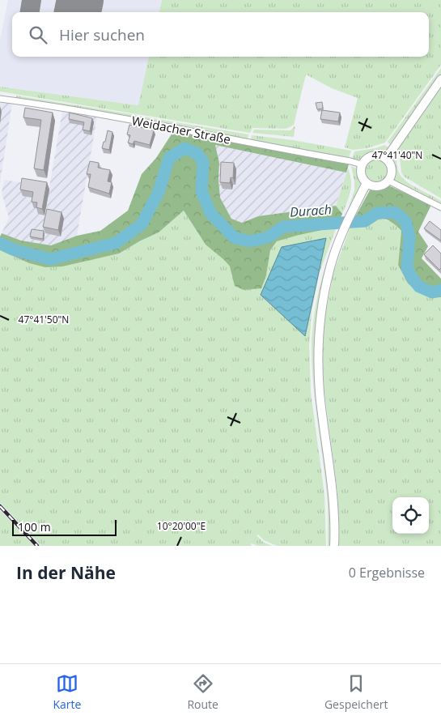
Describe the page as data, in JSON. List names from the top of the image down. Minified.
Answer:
{"streets":{"street":["Weidacher Straße"]},"water":["Durach"],"scale_bar":"100 m","page":{"search":"Hier suchen","scale":"100 m","heading":["In der Nähe","0 Ergebnisse"],"nav":["Karte","Route","Gespeichert"]},"coordinates":["47°41'40\"N","47°41'50\"N","10°20'00\"E"]}
